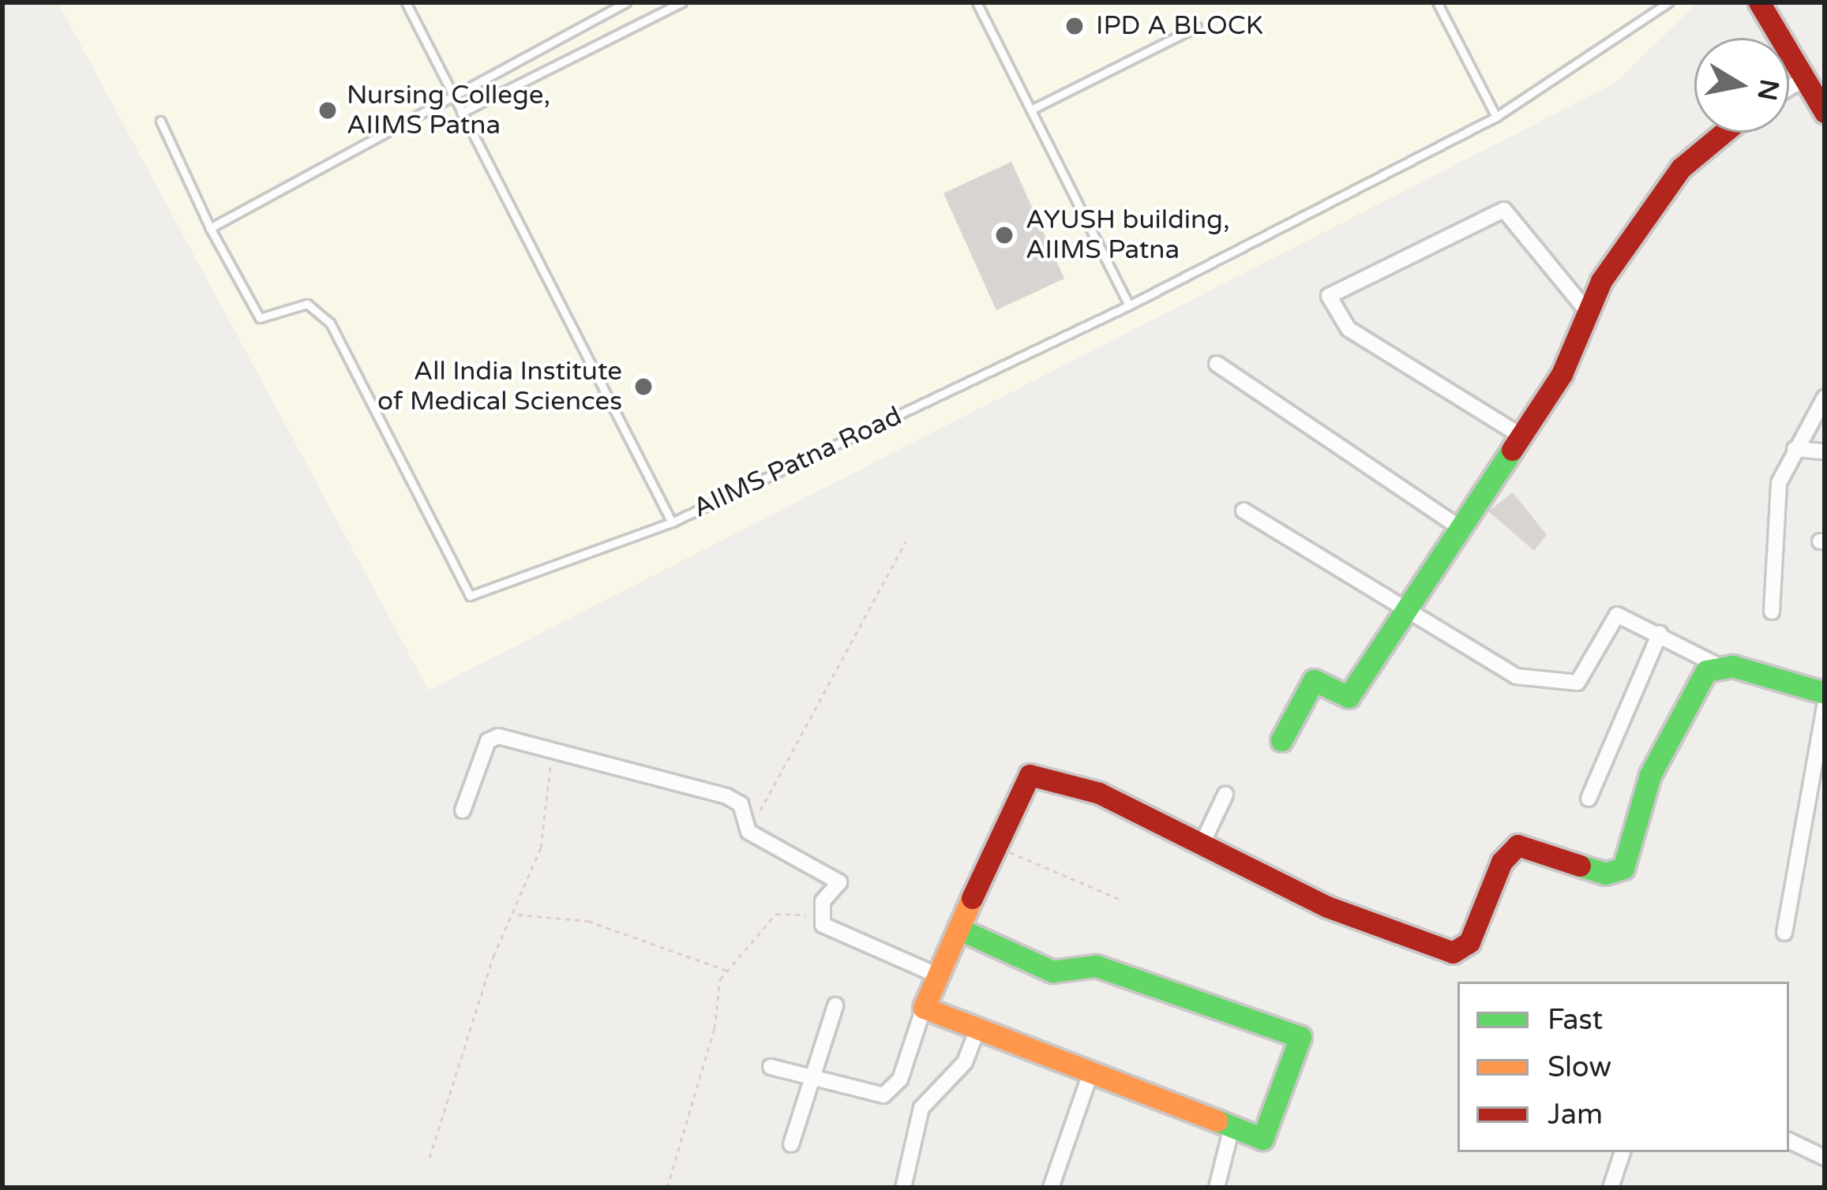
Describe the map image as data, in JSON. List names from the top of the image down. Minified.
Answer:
{"streets":{"lane":["AIIMS Patna Road"]},"places":["IPD A BLOCK","Nursing College, AIIMS Patna","AYUSH building, AIIMS Patna","All India Institute of Medical Sciences"],"legend":["Fast","Slow","Jam"],"north":"right"}
